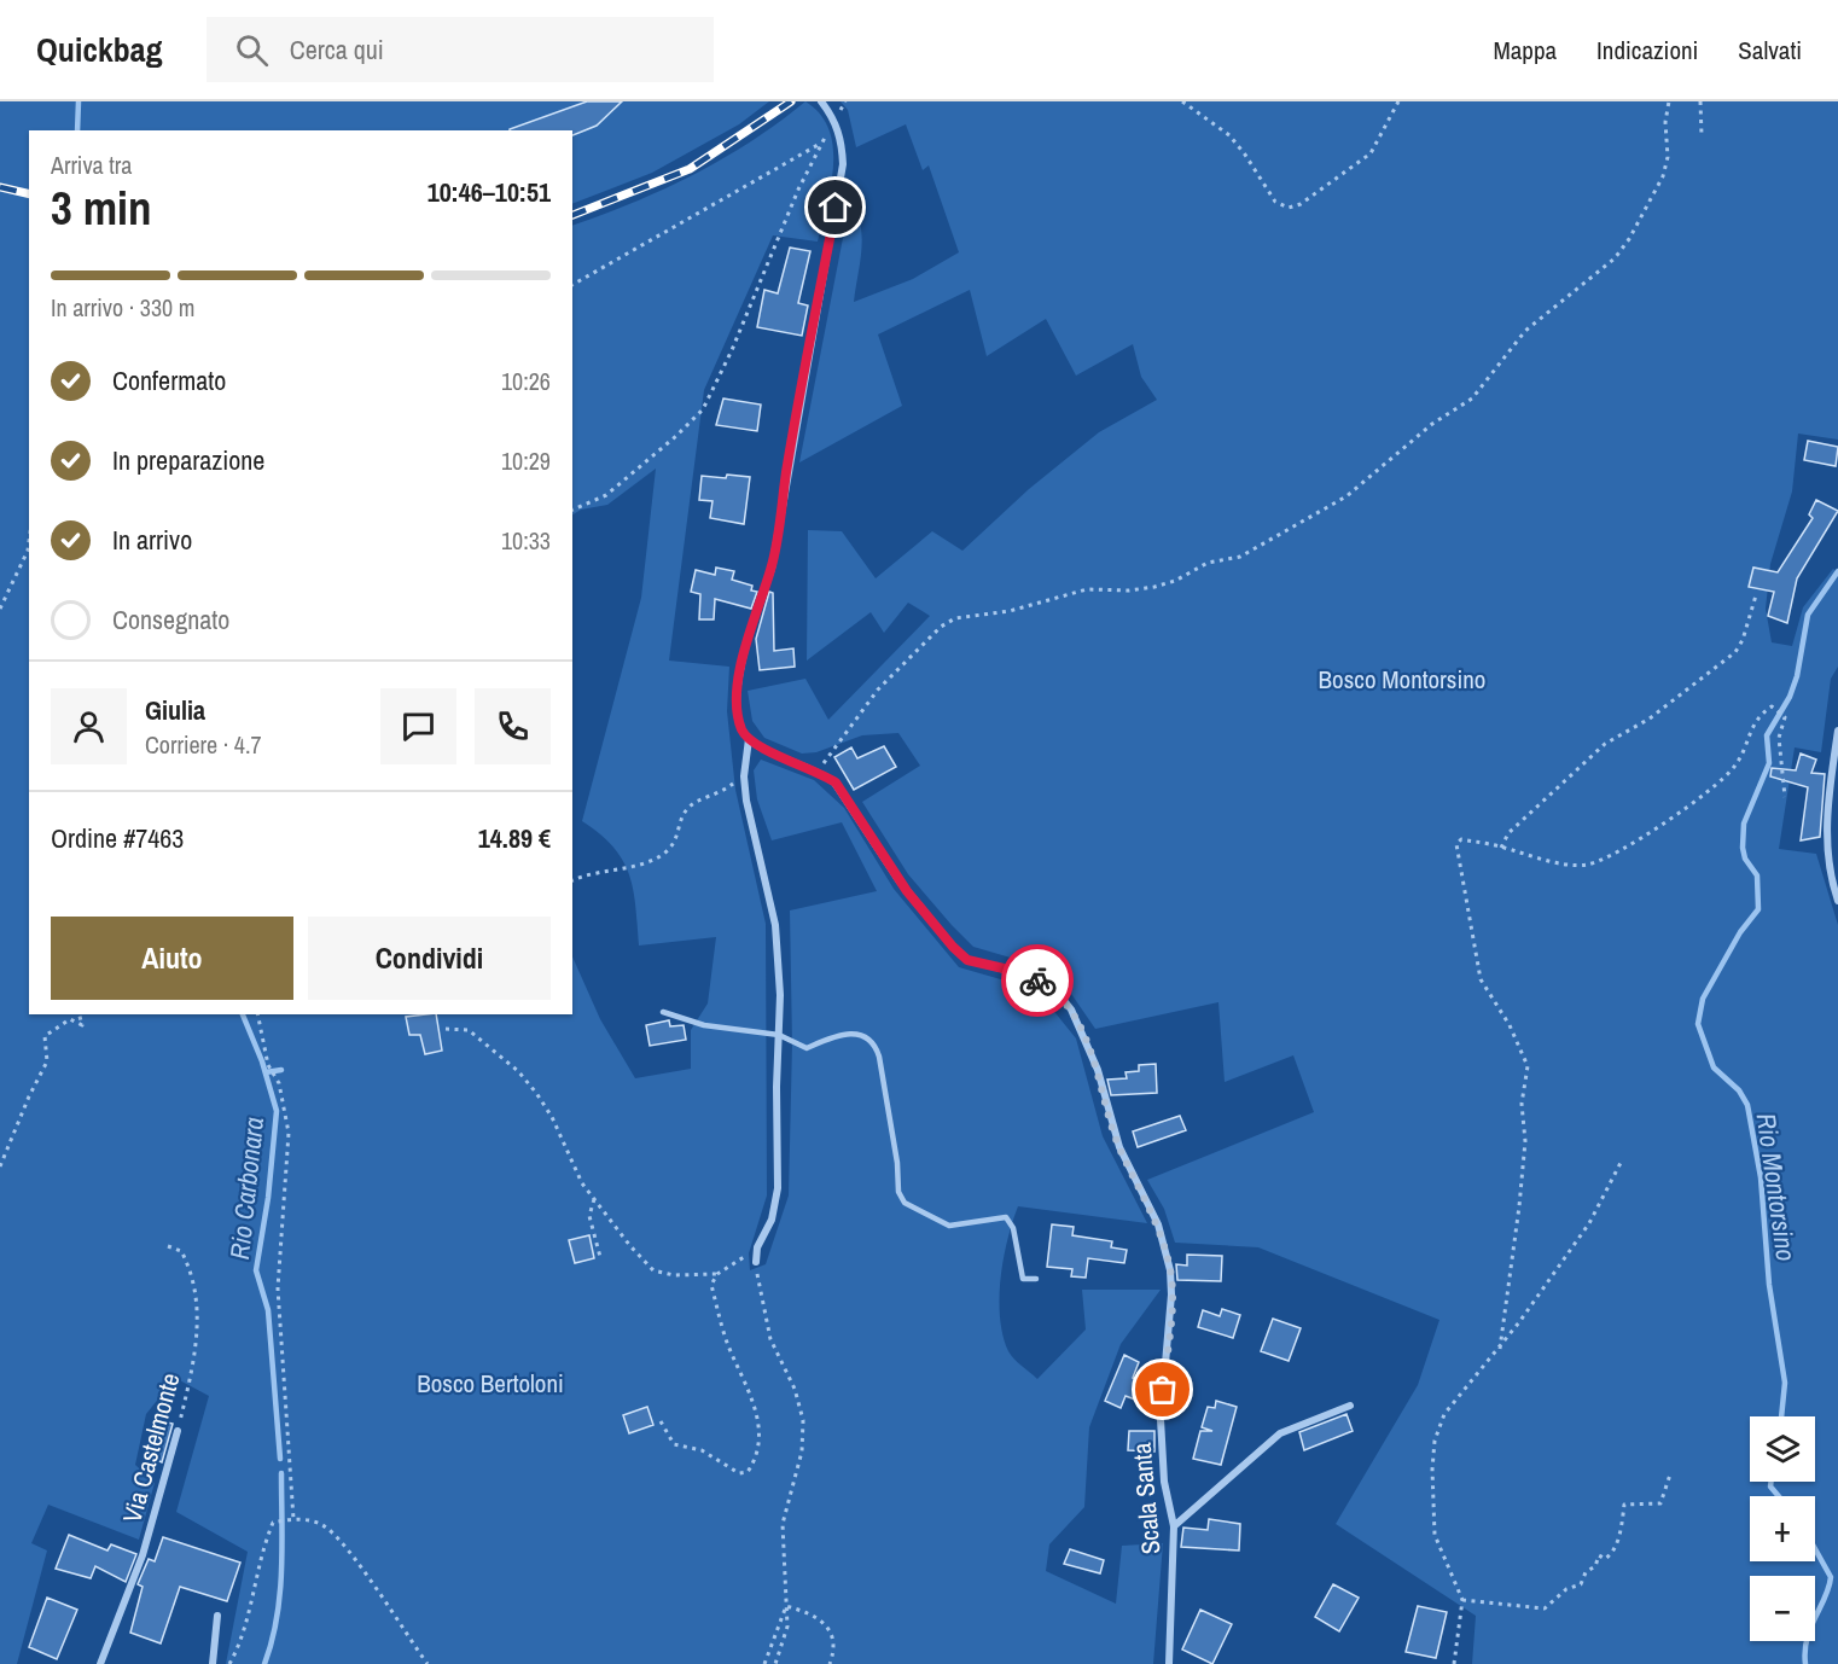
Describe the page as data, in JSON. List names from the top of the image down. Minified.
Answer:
{"streets":{"street":["Via Castelmonte","Scala Santa"]},"water":["Rio Montorsino","Rio Carbonara"],"parks":["Bosco Montorsino","Bosco Bertoloni"],"page":{"header":"Quickbag","search":"Cerca qui","nav":["Mappa","Indicazioni","Salvati"],"heading":["3 min","Arriva tra","10:46–10:51"],"panel":["Giulia","Corriere · 4.7","Ordine #7463","14.89 €"],"bar":"In arrivo · 330 m","list":[["Confermato","10:26"],["In preparazione","10:29"],["In arrivo","10:33"],"Consegnato"],"buttons":["Aiuto","Condividi"],"map_buttons":["+","−"]}}
